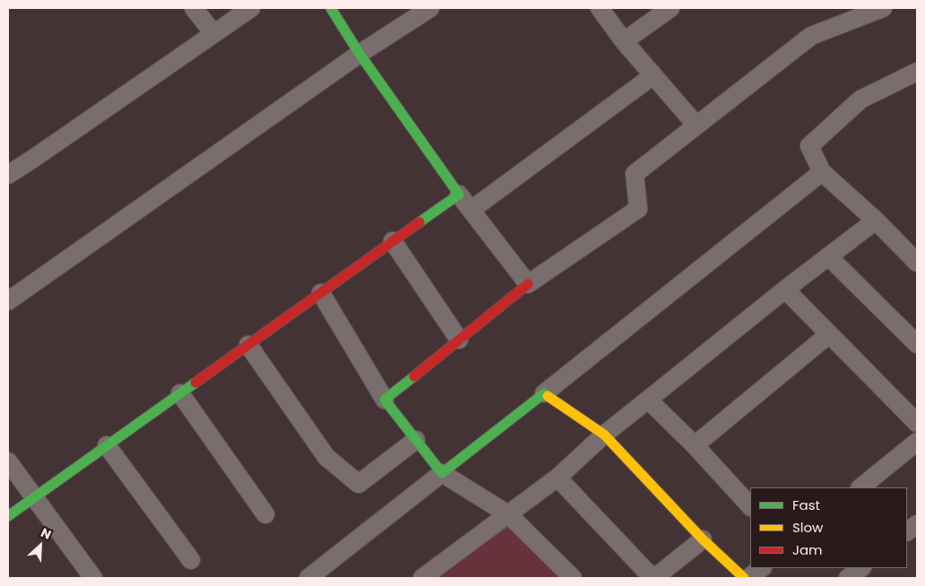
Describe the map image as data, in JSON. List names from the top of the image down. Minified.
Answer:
{"legend":["Fast","Slow","Jam"],"north":"top right"}
